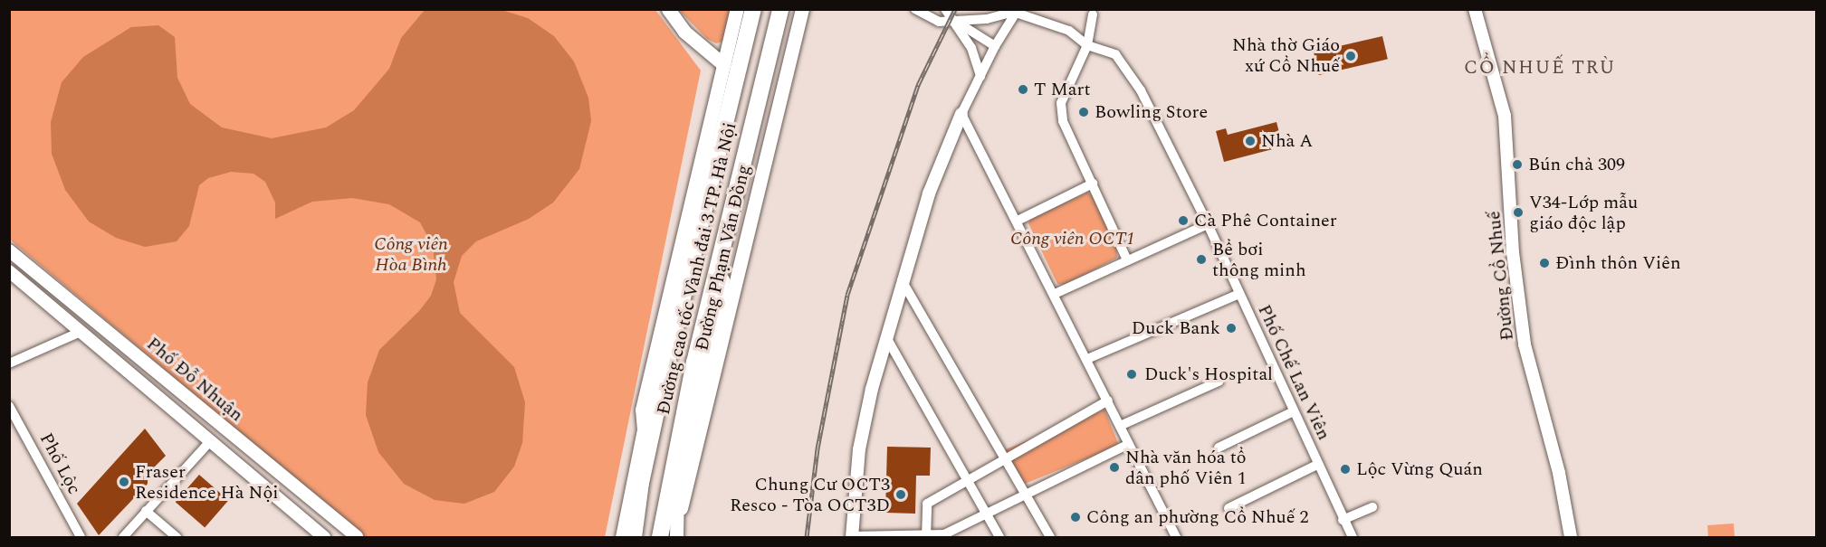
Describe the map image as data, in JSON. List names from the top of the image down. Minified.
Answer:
{"streets":{"highway":["Đường cao tốc Vành đai 3 TP. Hà Nội"],"main road":["Đường Phạm Văn Đồng"],"street":["Đường Cổ Nhuế","Phố Chế Lan Viên","Phố Đỗ Nhuận","Phố Lộc"]},"crossings":[["Đường Phạm Văn Đồng","Đường cao tốc Vành đai 3 TP. Hà Nội"]],"districts":["CỔ NHUẾ TRÙ"],"parks":["Công viên OCT1","Công viên Hòa Bình"],"places":["Nhà thờ Giáo xứ Cổ Nhuế","T Mart","Bowling Store","Nhà A","Bún chả 309","V34-Lớp mẫu giáo độc lập","Cà Phê Container","Bể bơi thông minh","Đình thôn Viên","Duck Bank","Duck's Hospital","Nhà văn hóa tổ dân phố Viên 1","Lộc Vừng Quán","Fraser Residence Hà Nội","Chung Cư OCT3 Resco - Tòa OCT3D","Công an phường Cổ Nhuế 2"]}
